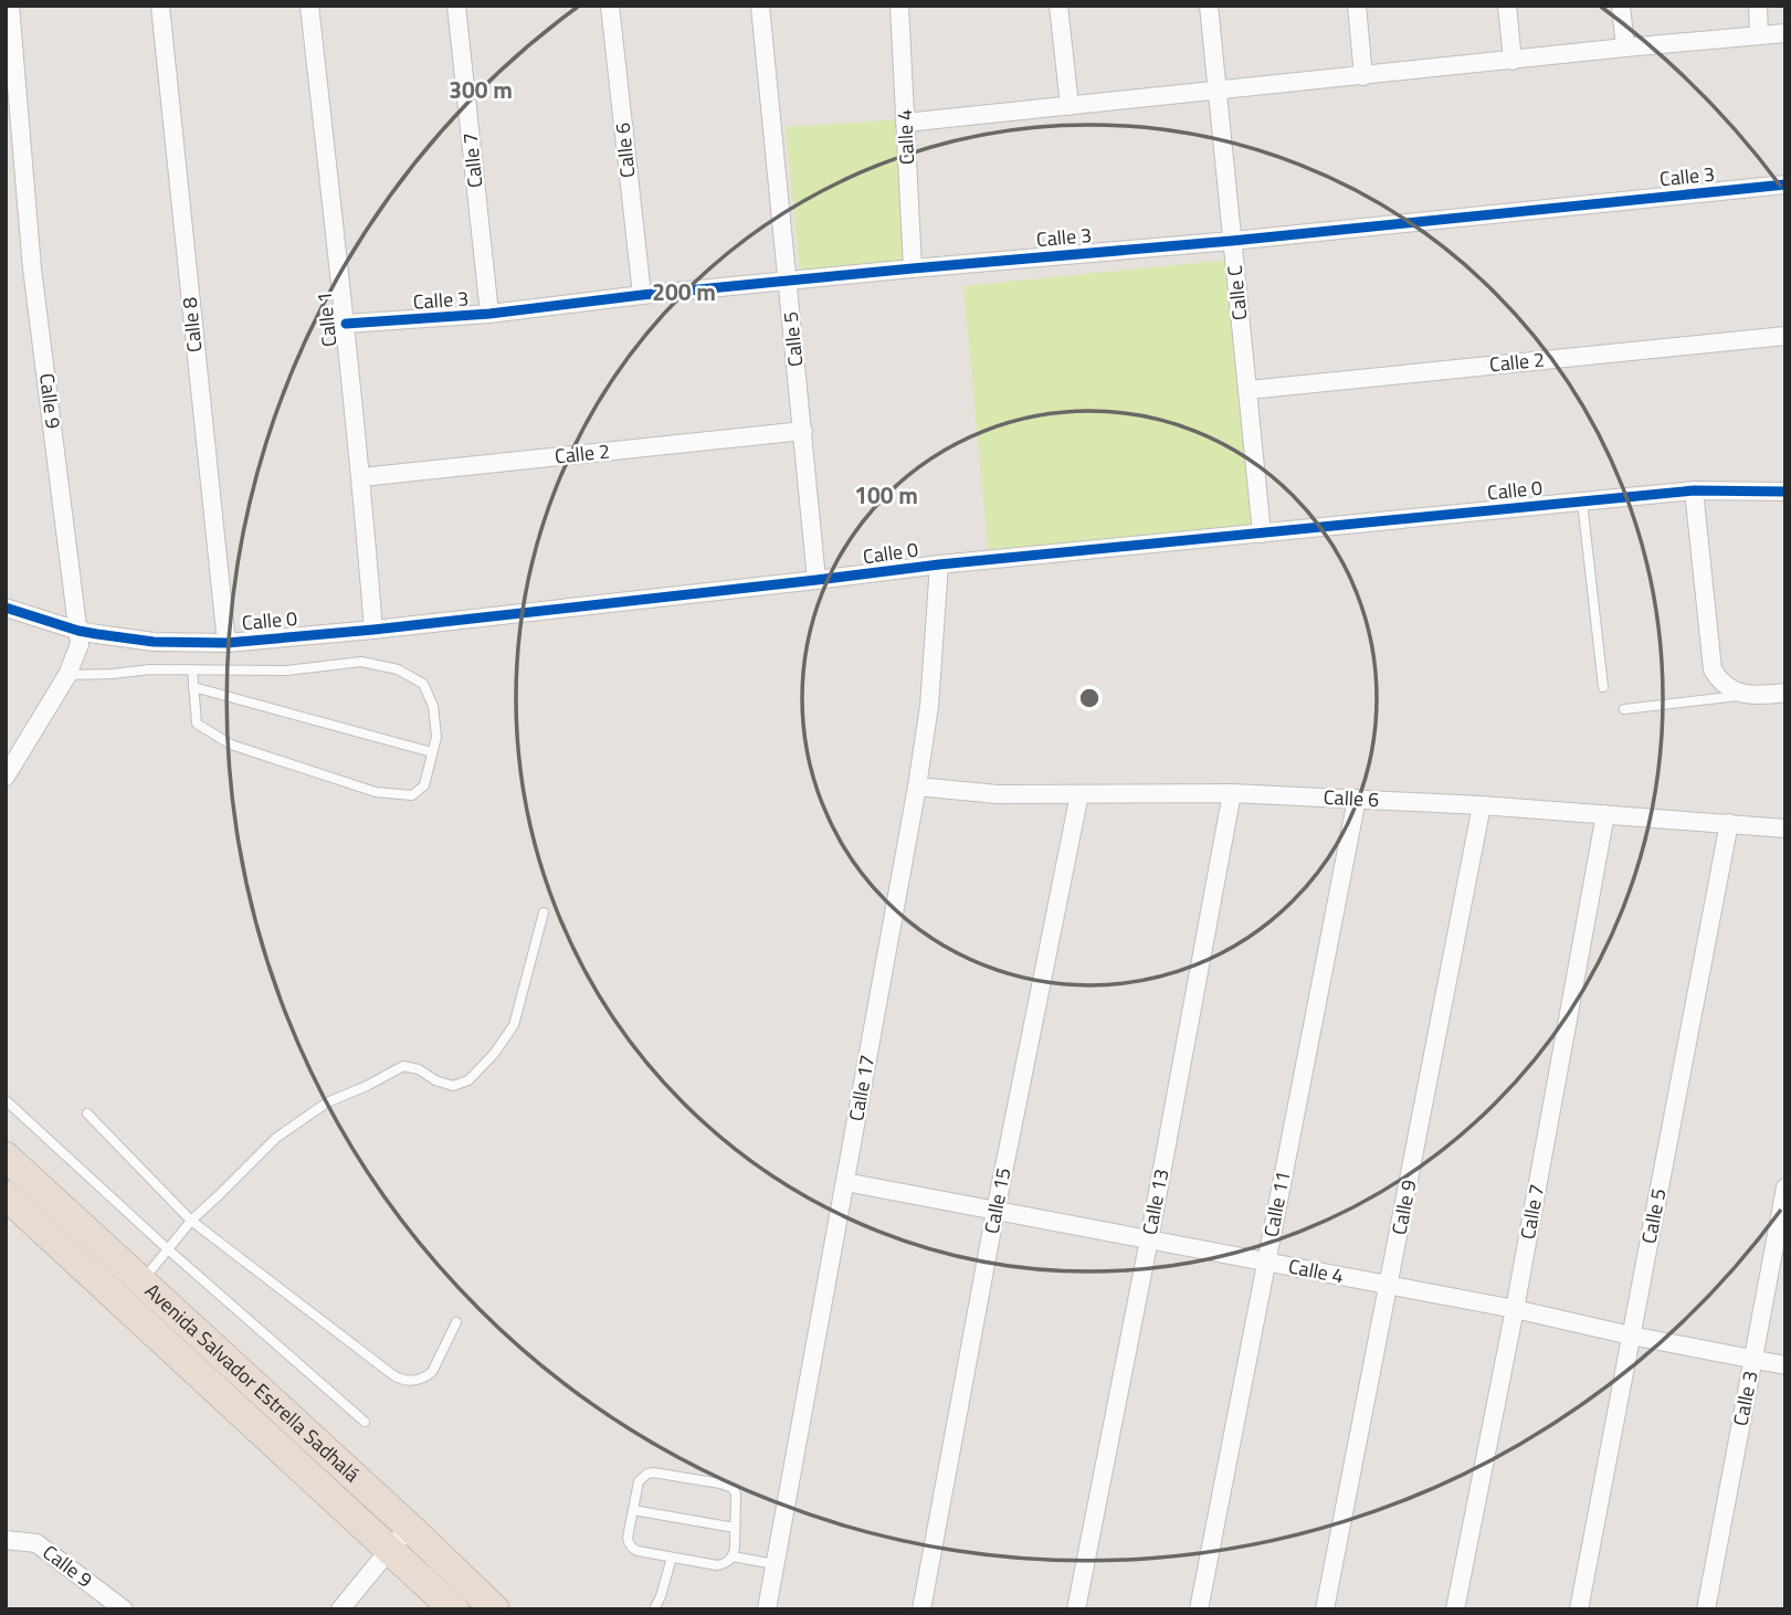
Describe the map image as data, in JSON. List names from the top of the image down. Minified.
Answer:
{"streets":{"highway":["Avenida Salvador Estrella Sadhalá"],"street":["Calle 4","Calle 6","Calle 7","Calle 3","Calle C","Calle 1","Calle 8","Calle 5","Calle 2","Calle 9","Calle 0","Calle 17","Calle 15","Calle 13","Calle 11"]},"crossings":[["Calle 4","Calle 7"],["Calle 4","Calle 3"],["Calle 4","Calle 5"],["Calle 4","Calle 9"],["Calle 4","Calle 17"],["Calle 4","Calle 15"],["Calle 4","Calle 13"],["Calle 4","Calle 11"],["Calle 6","Calle 7"],["Calle 6","Calle 3"],["Calle 6","Calle 5"],["Calle 6","Calle 9"],["Calle 6","Calle 17"],["Calle 6","Calle 15"],["Calle 6","Calle 13"],["Calle 6","Calle 11"],["Calle 7","Calle 3"],["Calle 3","Calle C"],["Calle 3","Calle 1"],["Calle 3","Calle 5"],["Calle C","Calle 2"],["Calle C","Calle 0"],["Calle 1","Calle 2"],["Calle 1","Calle 0"],["Calle 8","Calle 0"],["Calle 5","Calle 2"],["Calle 5","Calle 0"],["Calle 9","Calle 0"],["Calle 0","Calle 17"]],"rings":["300 m","200 m","100 m"]}
